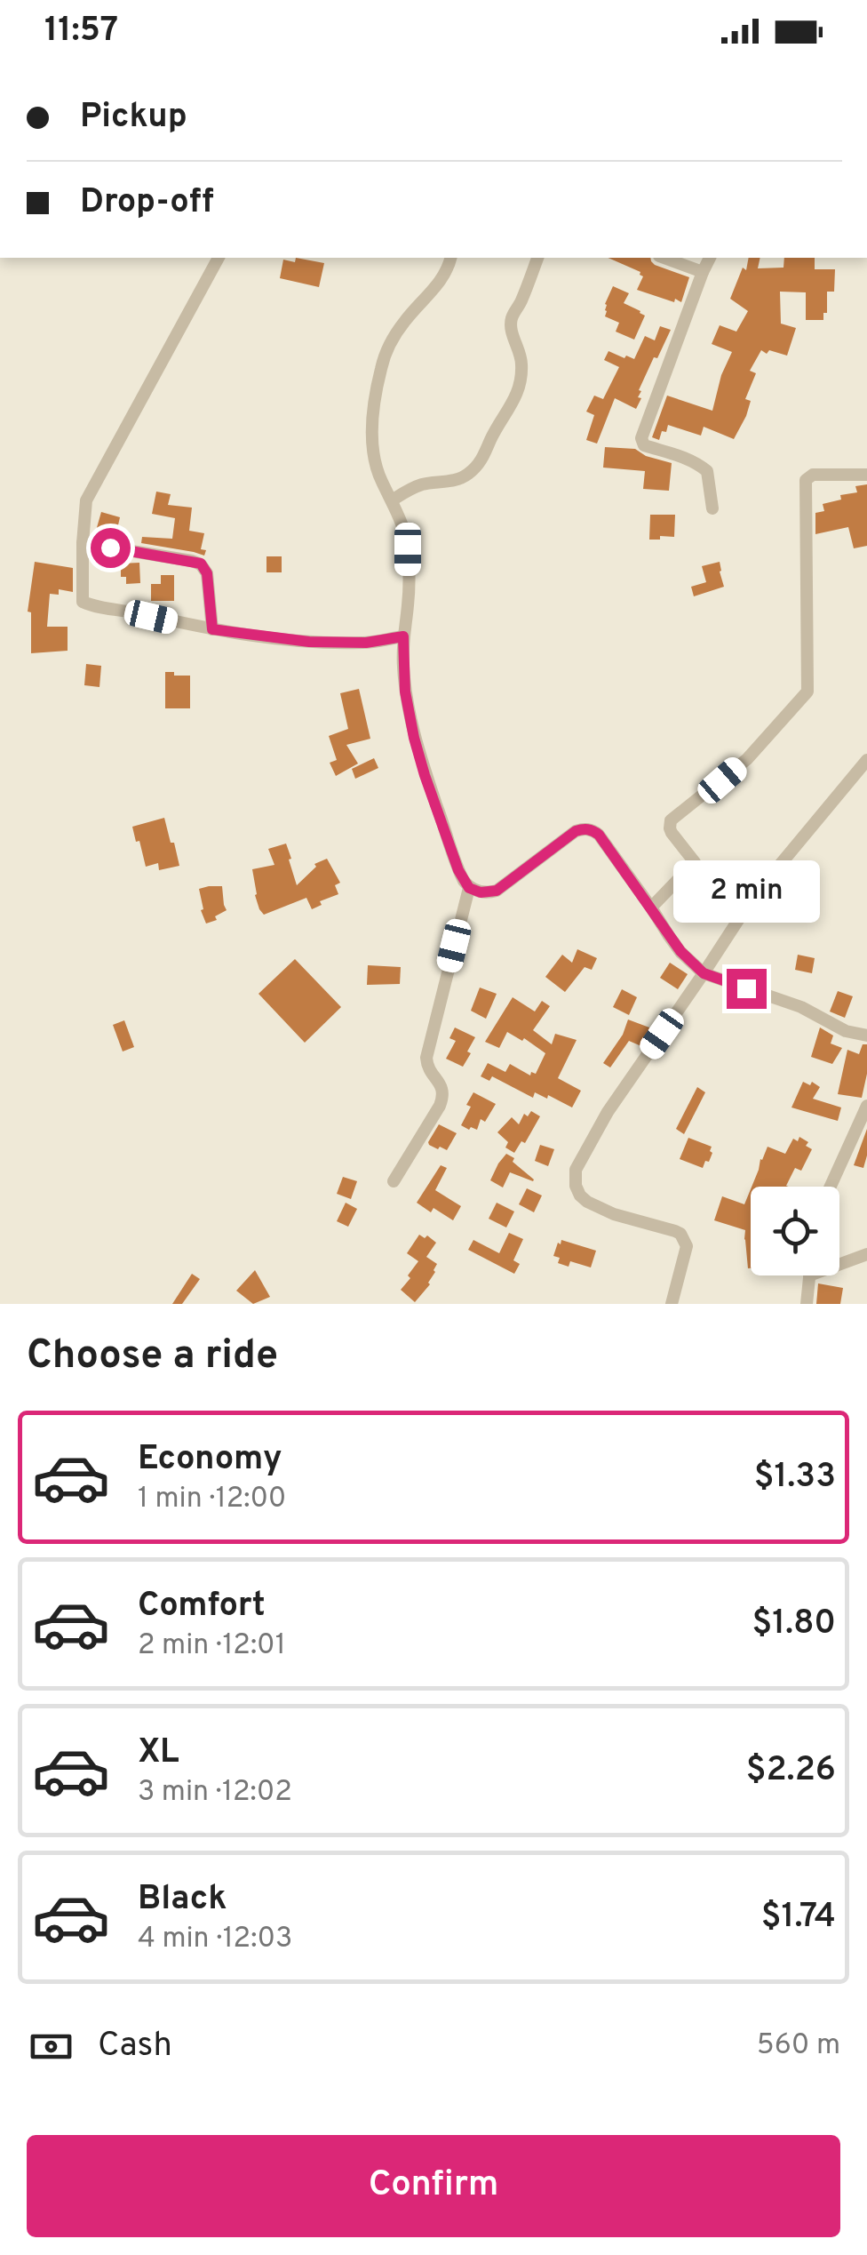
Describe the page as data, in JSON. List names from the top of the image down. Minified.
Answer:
{"page":{"status":"11:57","banner":["Pickup","Drop-off"],"bubble":"2 min","heading":"Choose a ride","list":[{"name":"Economy","note":"1 min · 12:00","value":"$1.33"},{"name":"Comfort","note":"2 min · 12:01","value":"$1.80"},{"name":"XL","note":"3 min · 12:02","value":"$2.26"},{"name":"Black","note":"4 min · 12:03","value":"$1.74"}],"pay":["Cash","560 m"],"buttons":"Confirm"}}
